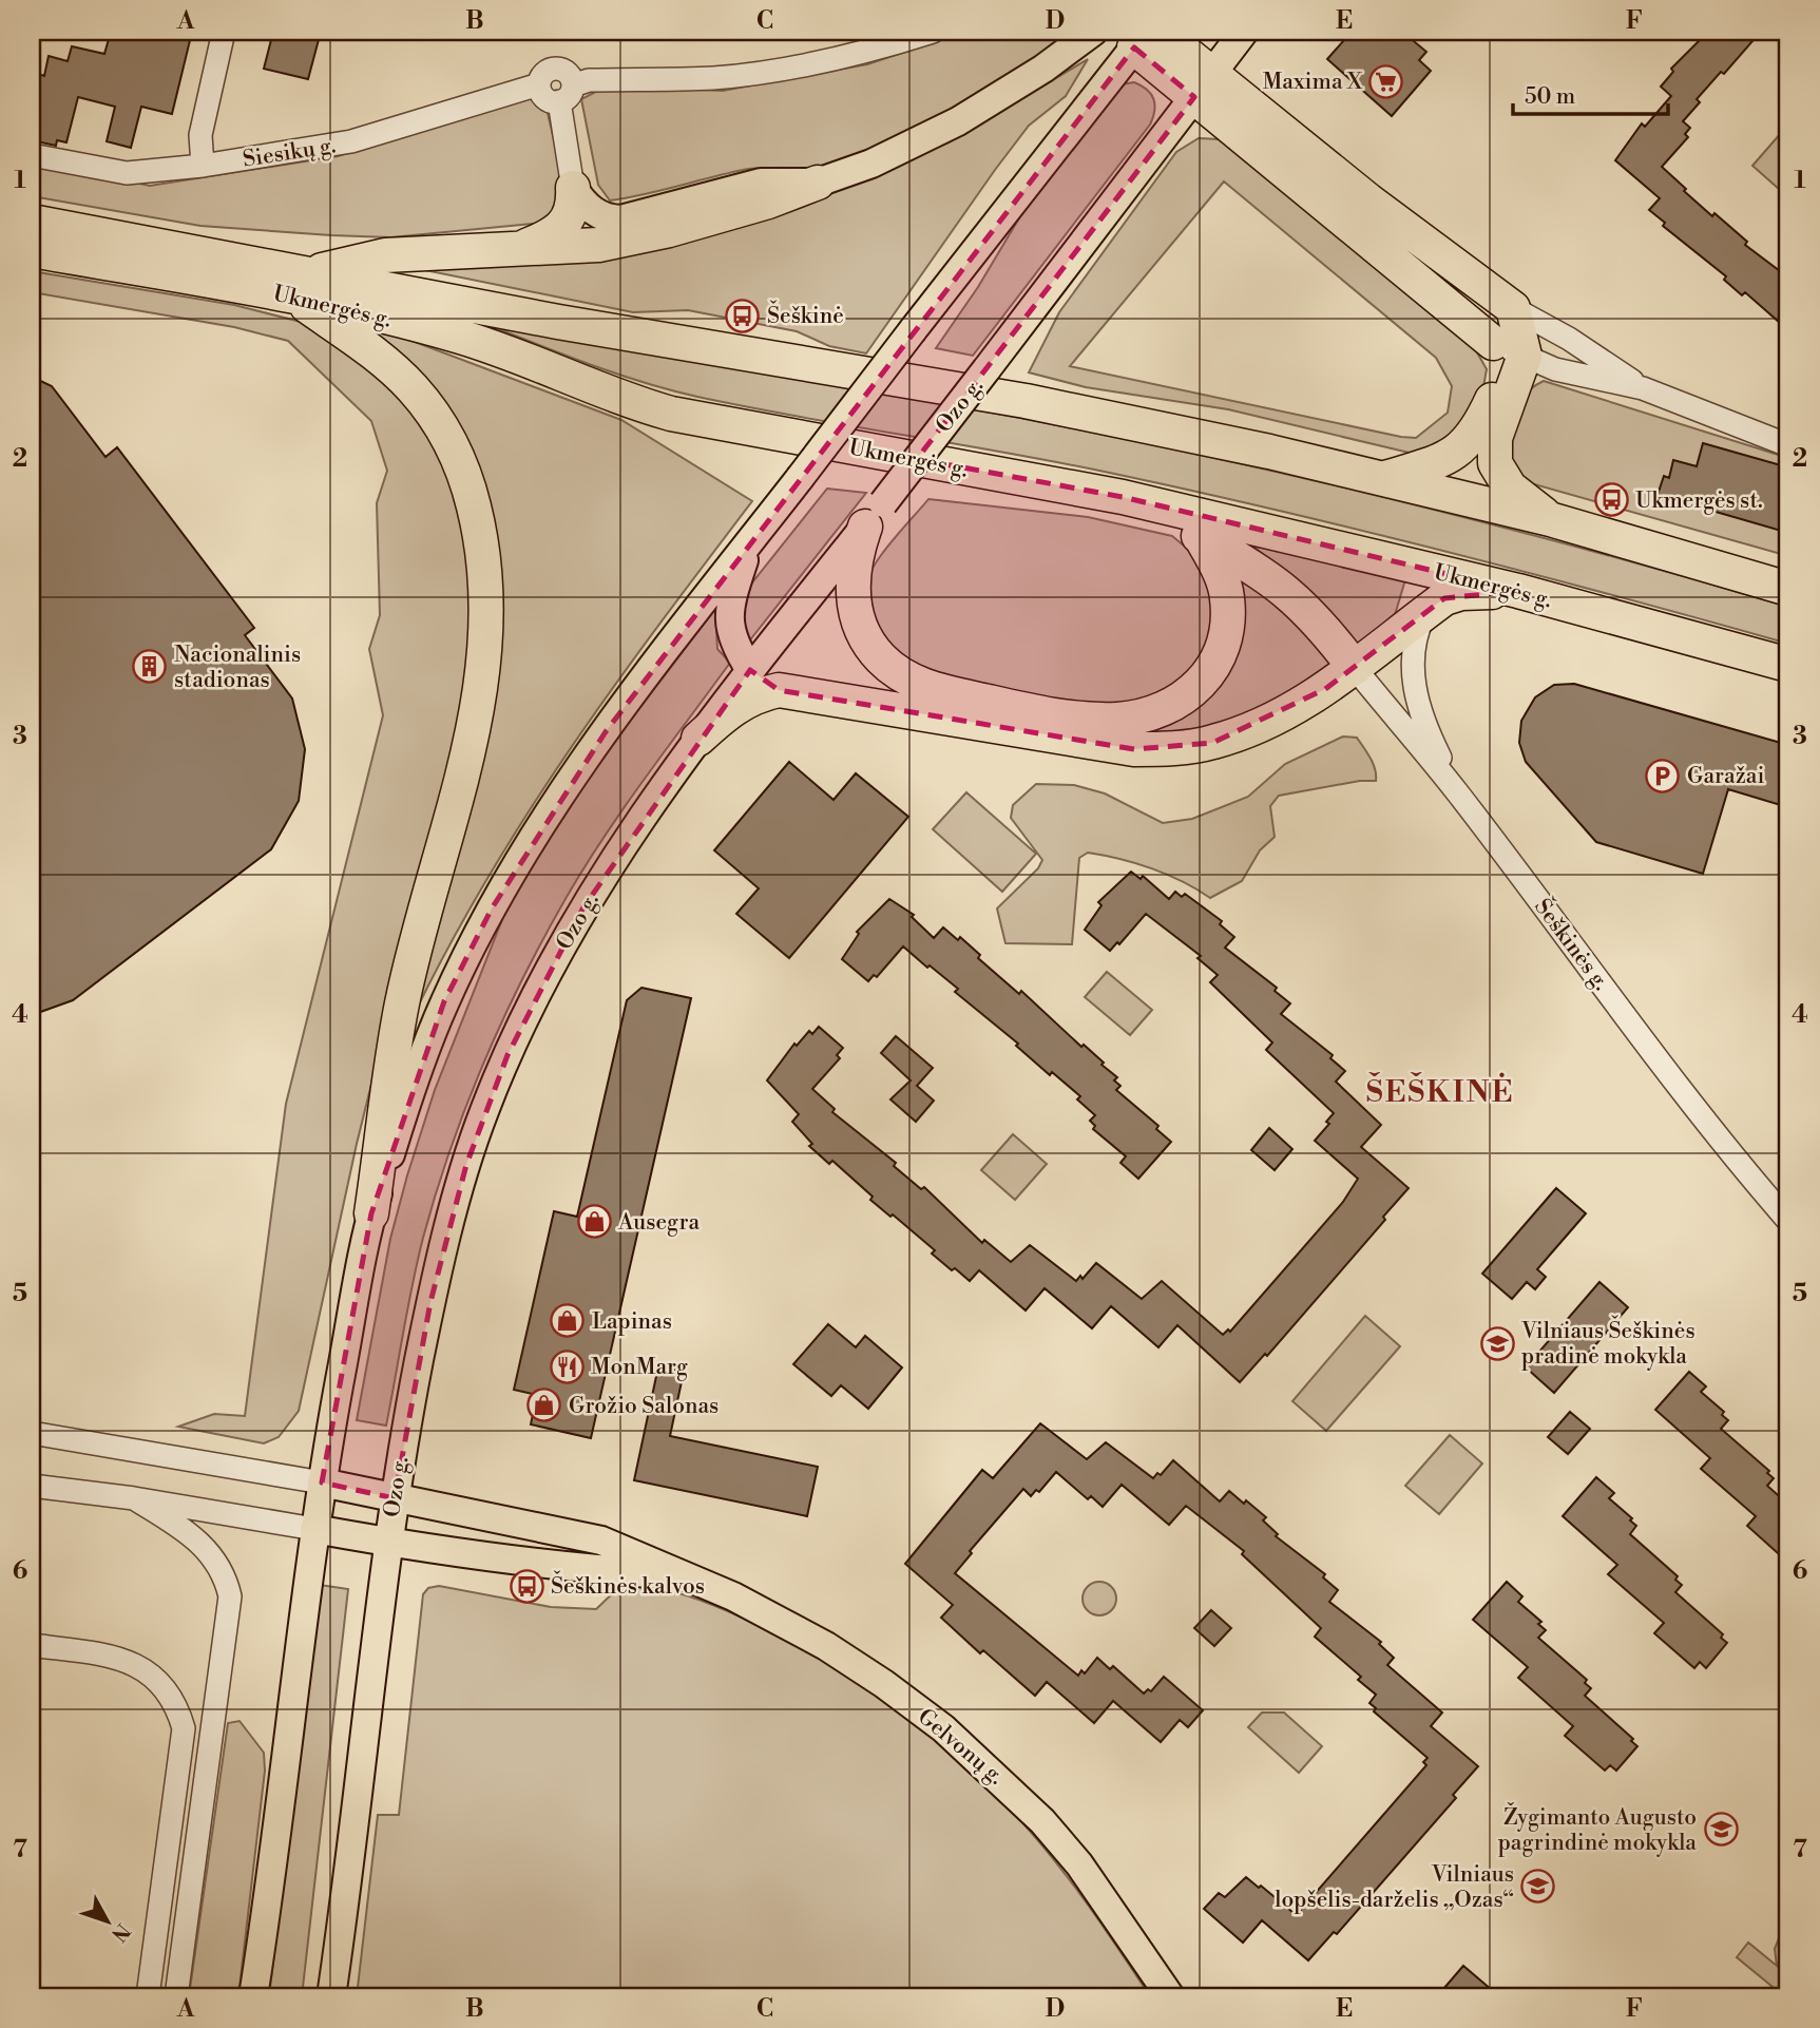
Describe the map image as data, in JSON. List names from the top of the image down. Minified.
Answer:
{"streets":{"highway":["Ukmergės g."],"main road":["Ozo g.","Gelvonų g."],"street":["Siesikų g.","Šeškinės g."]},"crossings":[["Ozo g.","Gelvonų g."]],"districts":["ŠEŠKINĖ"],"places":{"supermarket":["Maxima X"],"bus stop":["Šeškinė","Ukmergės st.","Šeškinės kalvos"],"building":["Nacionalinis stadionas"],"parking":["Garažai"],"shop":["Ausegra","Lapinas","Grožio Salonas"],"school or university":["Vilniaus Šeškinės pradinė mokykla","Žygimanto Augusto pagrindinė mokykla","Vilniaus lopšelis-darželis „Ozas“"],"restaurant":["MonMarg"]},"scale_bar":"50 m","north":"bottom right","grid":{"columns":["A","B","C","D","E","F"],"rows":["1","2","3","4","5","6","7"]}}
